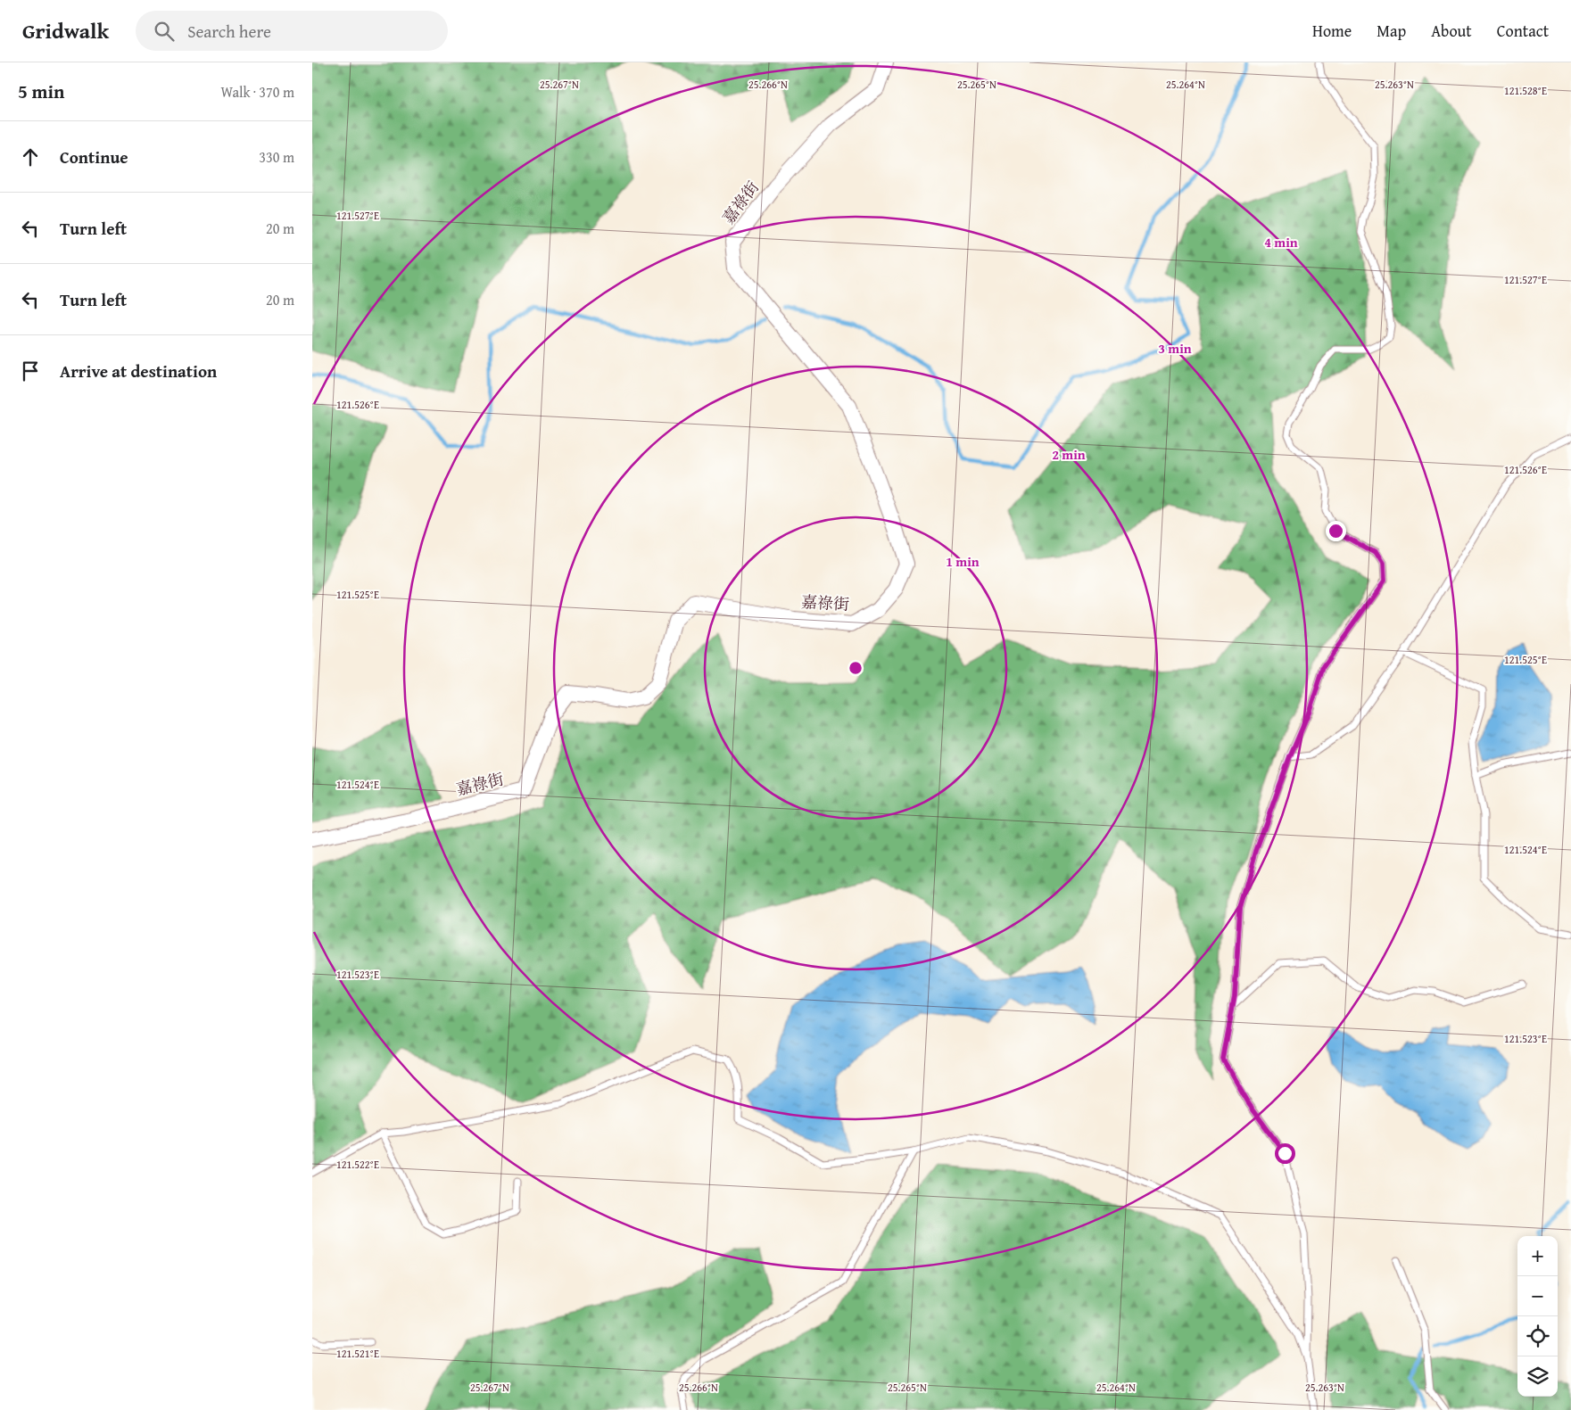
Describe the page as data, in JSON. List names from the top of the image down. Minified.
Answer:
{"streets":{"street":["嘉祿街"]},"page":{"header":"Gridwalk","search":"Search here","nav":["Home","Map","About","Contact"],"heading":["5 min","Walk · 370 m"],"list":[["Continue","330 m"],["Turn left","20 m"],["Turn left","20 m"],"Arrive at destination"],"map_buttons":["+","−"]},"coordinates":["25.267°N","25.266°N","25.265°N","25.264°N","25.263°N","121.528°E","121.527°E","121.526°E","121.525°E","121.524°E","121.523°E","121.522°E","121.521°E"],"rings":["4 min","3 min","2 min","1 min"]}
